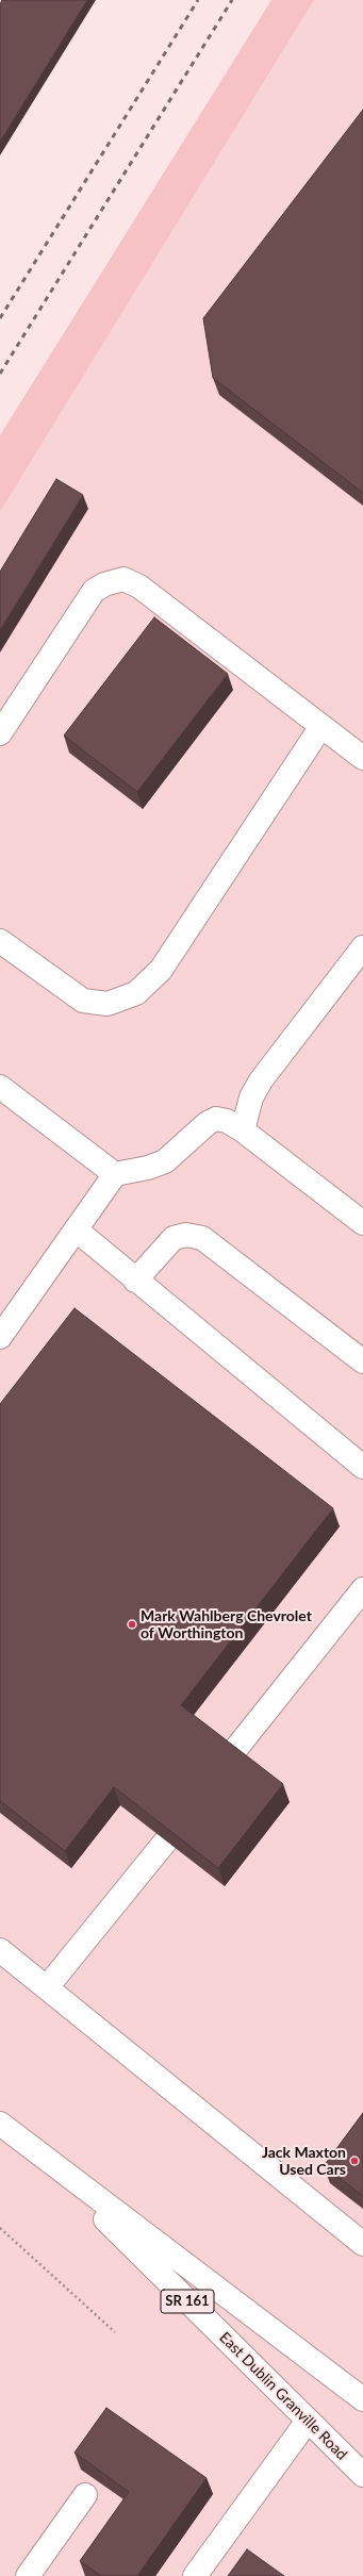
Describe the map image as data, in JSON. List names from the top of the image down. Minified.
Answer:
{"streets":{"main road":["SR 161","East Dublin Granville Road"]},"places":["Mark Wahlberg Chevrolet of Worthington","Jack Maxton Used Cars"]}
